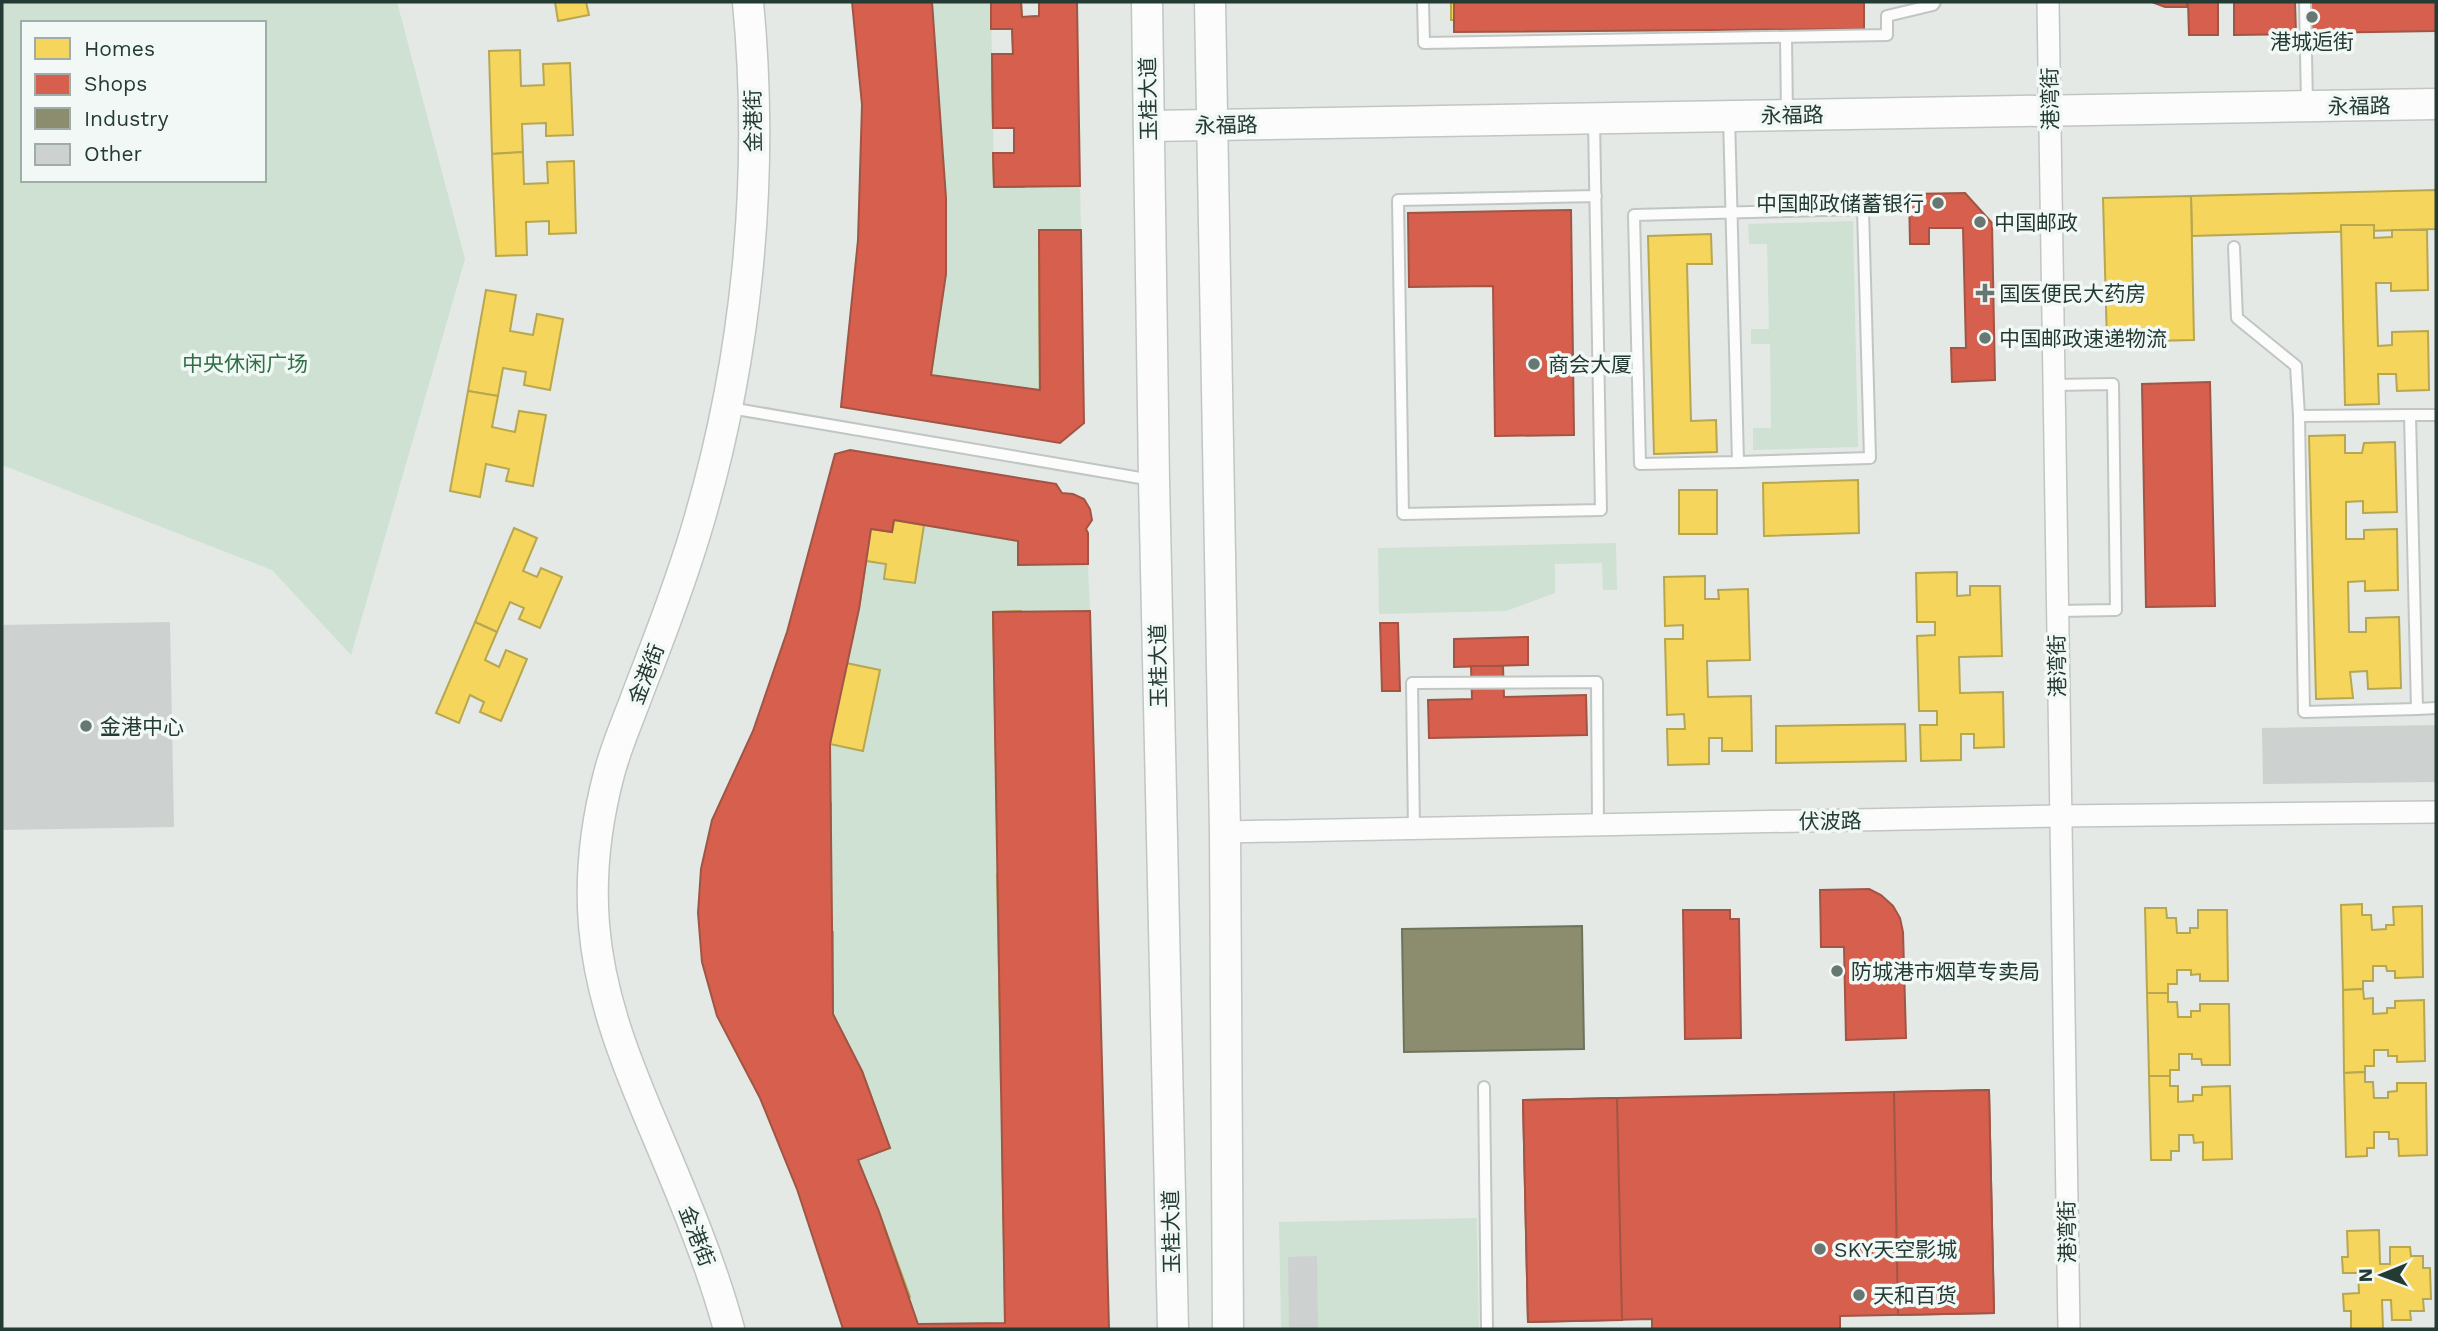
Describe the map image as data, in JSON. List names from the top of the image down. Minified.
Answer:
{"streets":{"street":["玉桂大道","港湾街","永福路","金港街","伏波路"]},"crossings":[["玉桂大道","永福路"],["港湾街","永福路"],["港湾街","伏波路"]],"parks":["中央休闲广场"],"places":{"other":["港城逅街","中国邮政储蓄银行","中国邮政","中国邮政速递物流","商会大厦","金港中心","防城港市烟草专卖局","SKY天空影城","天和百货"],"health":["国医便民大药房"]},"legend":["Homes","Shops","Industry","Other"],"north":"left"}
